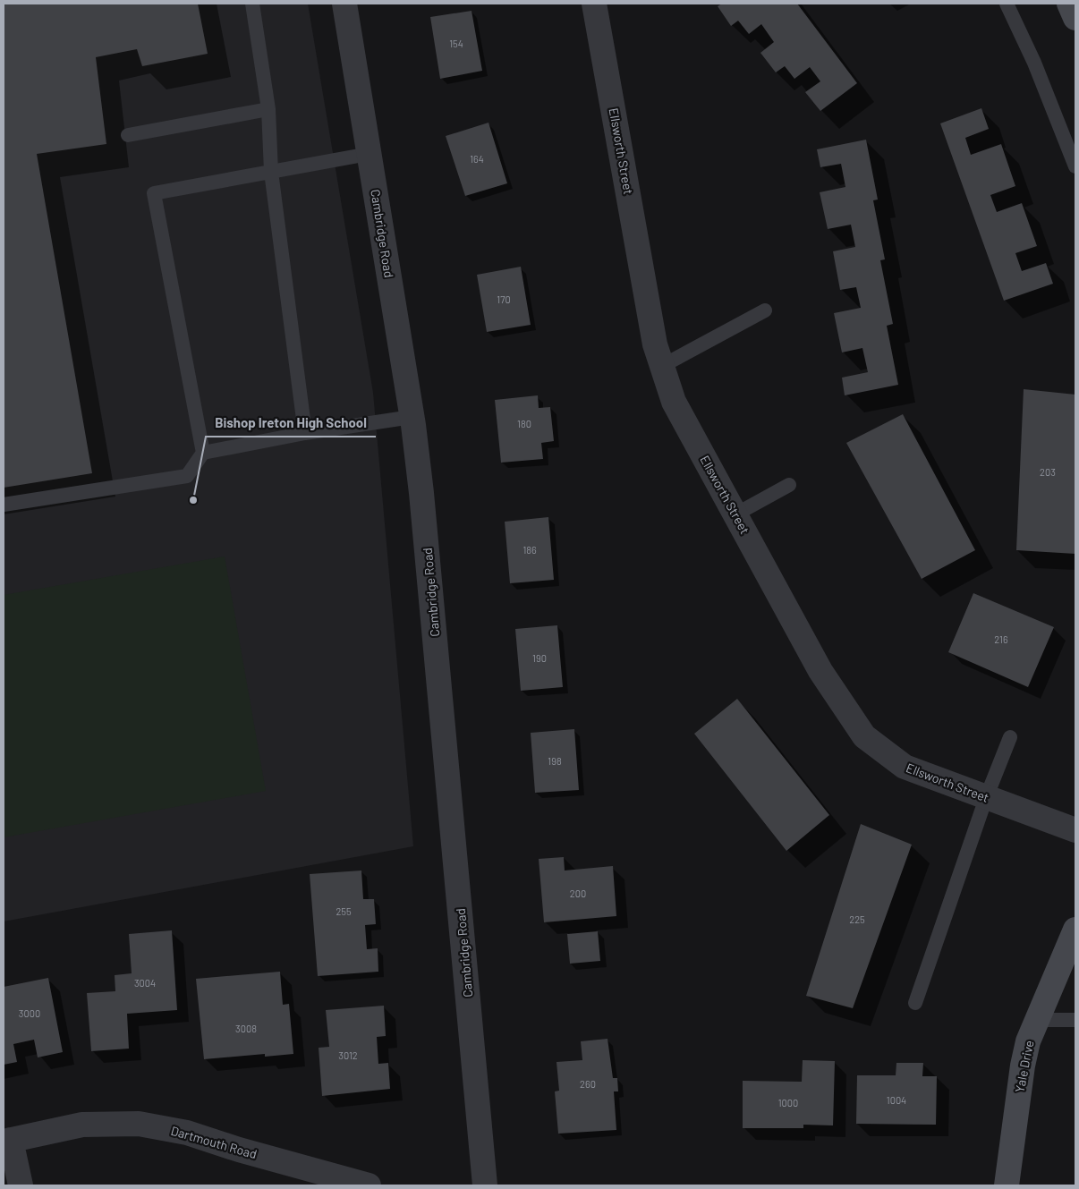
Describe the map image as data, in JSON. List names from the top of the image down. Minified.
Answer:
{"streets":{"street":["Ellsworth Street","Cambridge Road","Yale Drive","Dartmouth Road"]},"places":["Bishop Ireton High School"],"house_numbers":["154","164","170","180","203","186","216","190","198","200","255","225","3004","3000","3008","3012","260","1004","1000"]}
